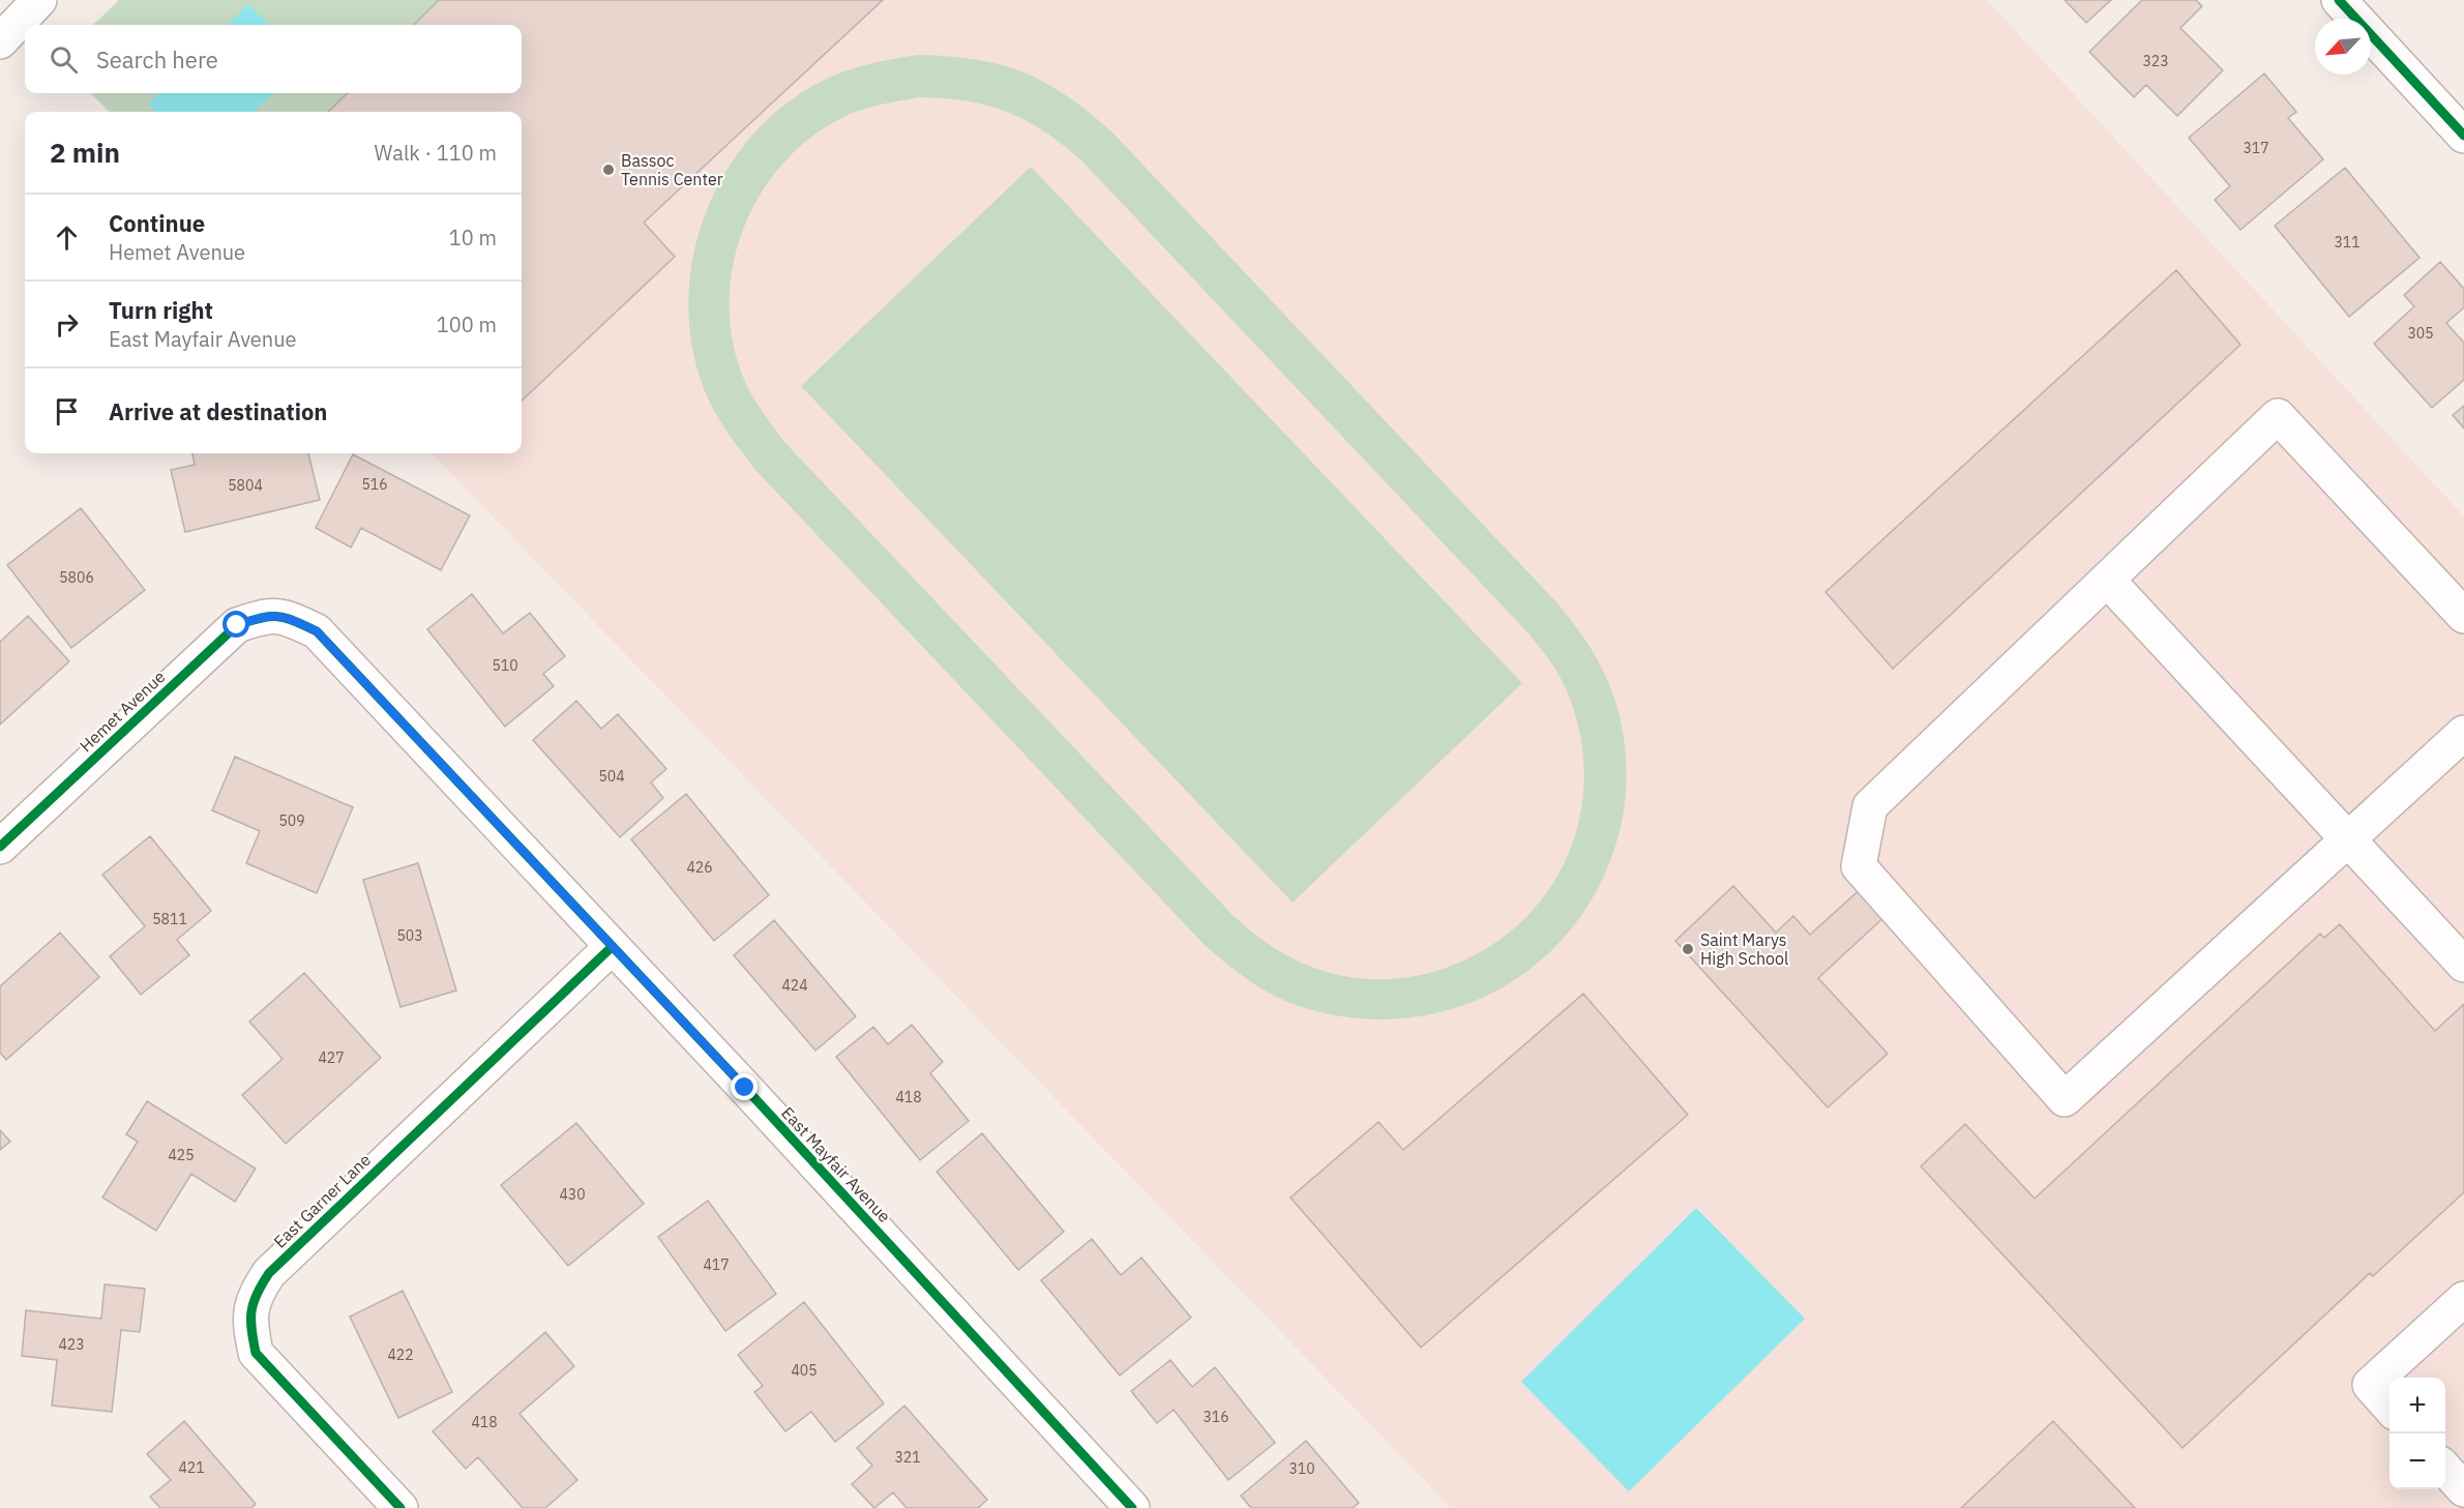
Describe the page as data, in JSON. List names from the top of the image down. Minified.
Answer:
{"streets":{"street":["Hemet Avenue","East Mayfair Avenue","East Garner Lane"]},"crossings":[["Hemet Avenue","East Mayfair Avenue"],["East Mayfair Avenue","East Garner Lane"]],"places":["Bassoc Tennis Center","Saint Marys High School"],"house_numbers":["323","317","311","305","516","5804","5806","510","504","509","426","5811","503","424","427","418","425","430","417","423","422","405","316","418","321","421","310"],"north":"bottom left","page":{"search":"Search here","heading":["2 min","Walk · 110 m"],"list":[["Continue","Hemet Avenue","10 m"],["Turn right","East Mayfair Avenue","100 m"],"Arrive at destination"],"map_buttons":["+","−"]}}
